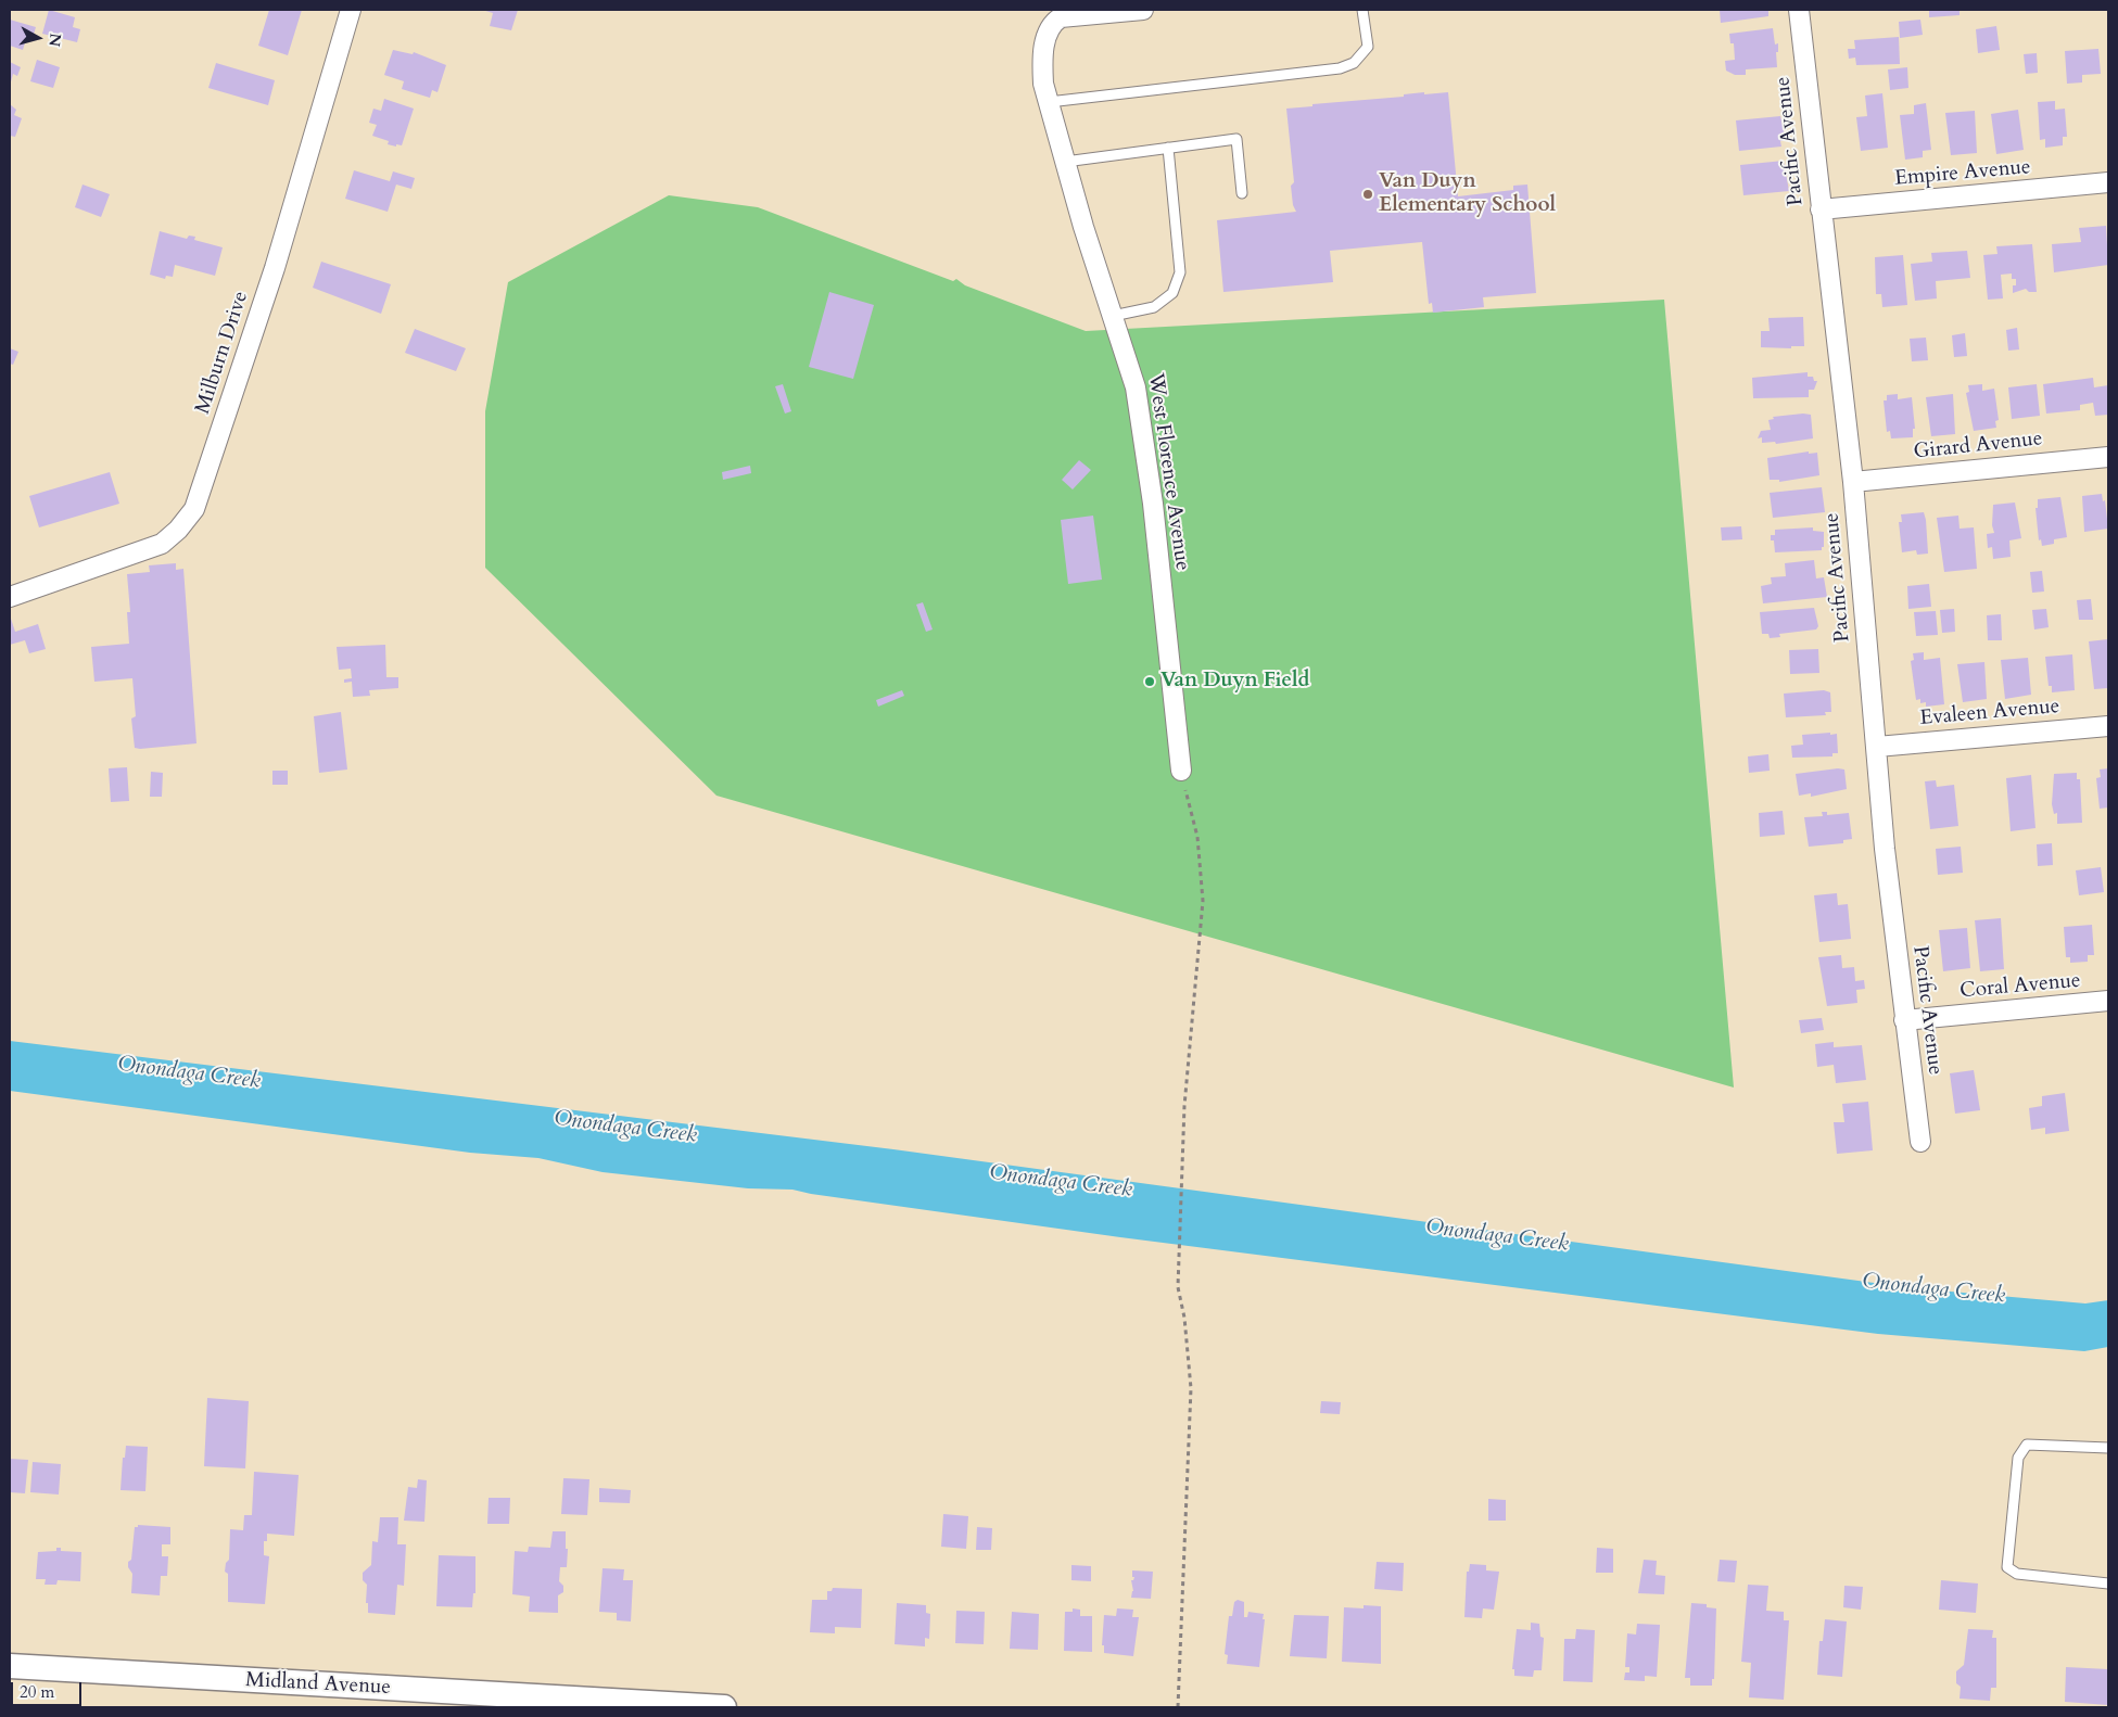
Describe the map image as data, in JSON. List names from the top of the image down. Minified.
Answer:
{"streets":{"street":["Pacific Avenue","Empire Avenue","Milburn Drive","Girard Avenue","West Florence Avenue","Evaleen Avenue","Coral Avenue","Midland Avenue"]},"crossings":[["Pacific Avenue","Empire Avenue"],["Pacific Avenue","Girard Avenue"],["Pacific Avenue","Evaleen Avenue"],["Pacific Avenue","Coral Avenue"]],"water":["Onondaga Creek"],"places":["Van Duyn Elementary School","Van Duyn Field"],"scale_bar":"20 m","north":"right"}
